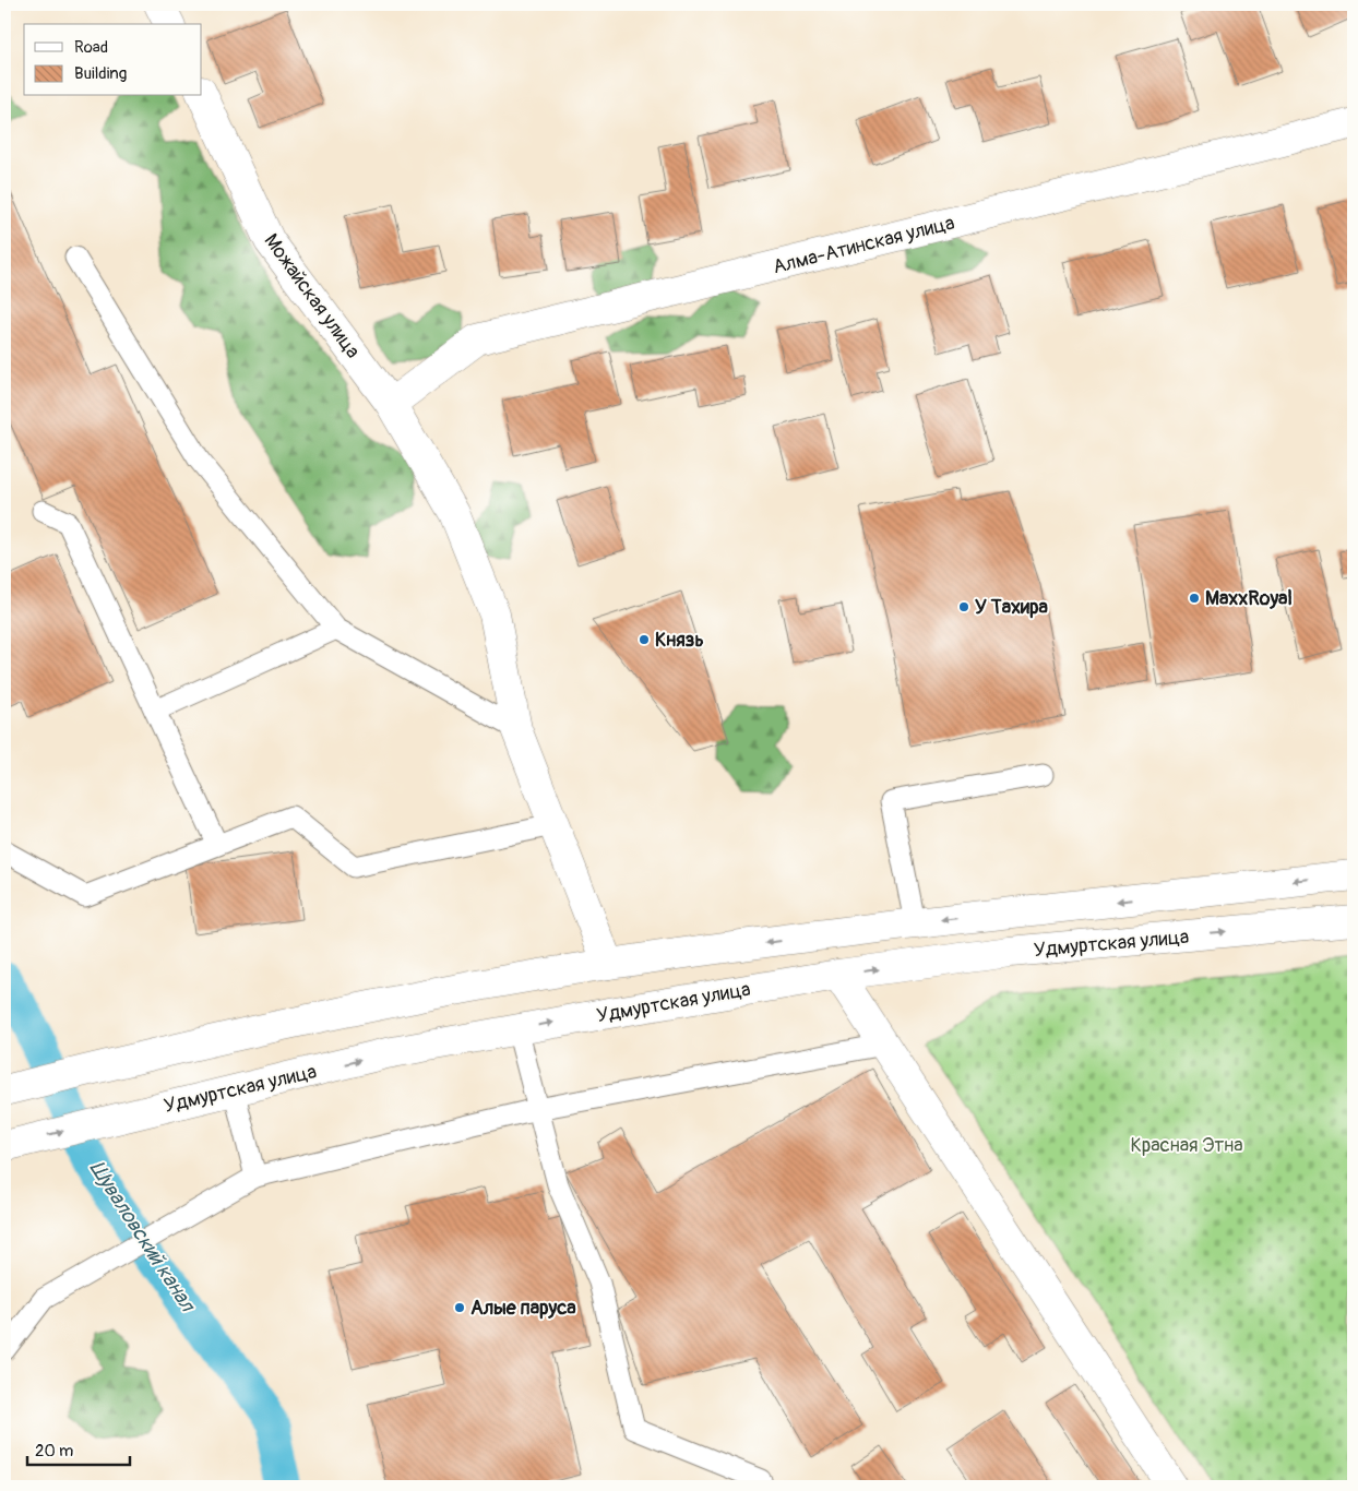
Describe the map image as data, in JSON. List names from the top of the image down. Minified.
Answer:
{"streets":{"main road":["Алма-Атинская улица","Можайская улица","Удмуртская улица"]},"crossings":[["Алма-Атинская улица","Можайская улица"],["Можайская улица","Удмуртская улица"]],"water":["Шуваловский канал"],"parks":["Красная Этна"],"places":["MaxxRoyal","У Тахира","Князь","Алые паруса"],"legend":["Road","Building"],"scale_bar":"20 m"}
